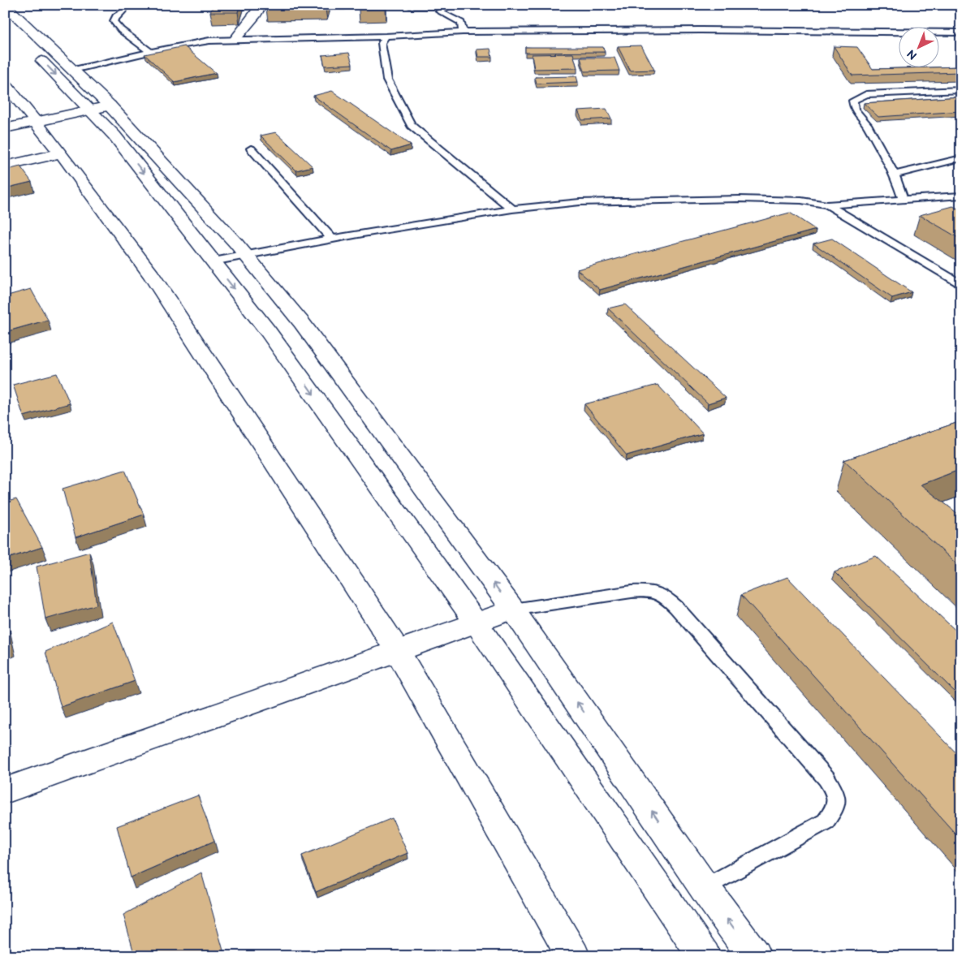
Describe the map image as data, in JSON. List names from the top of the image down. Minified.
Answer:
{"north":"bottom left"}
